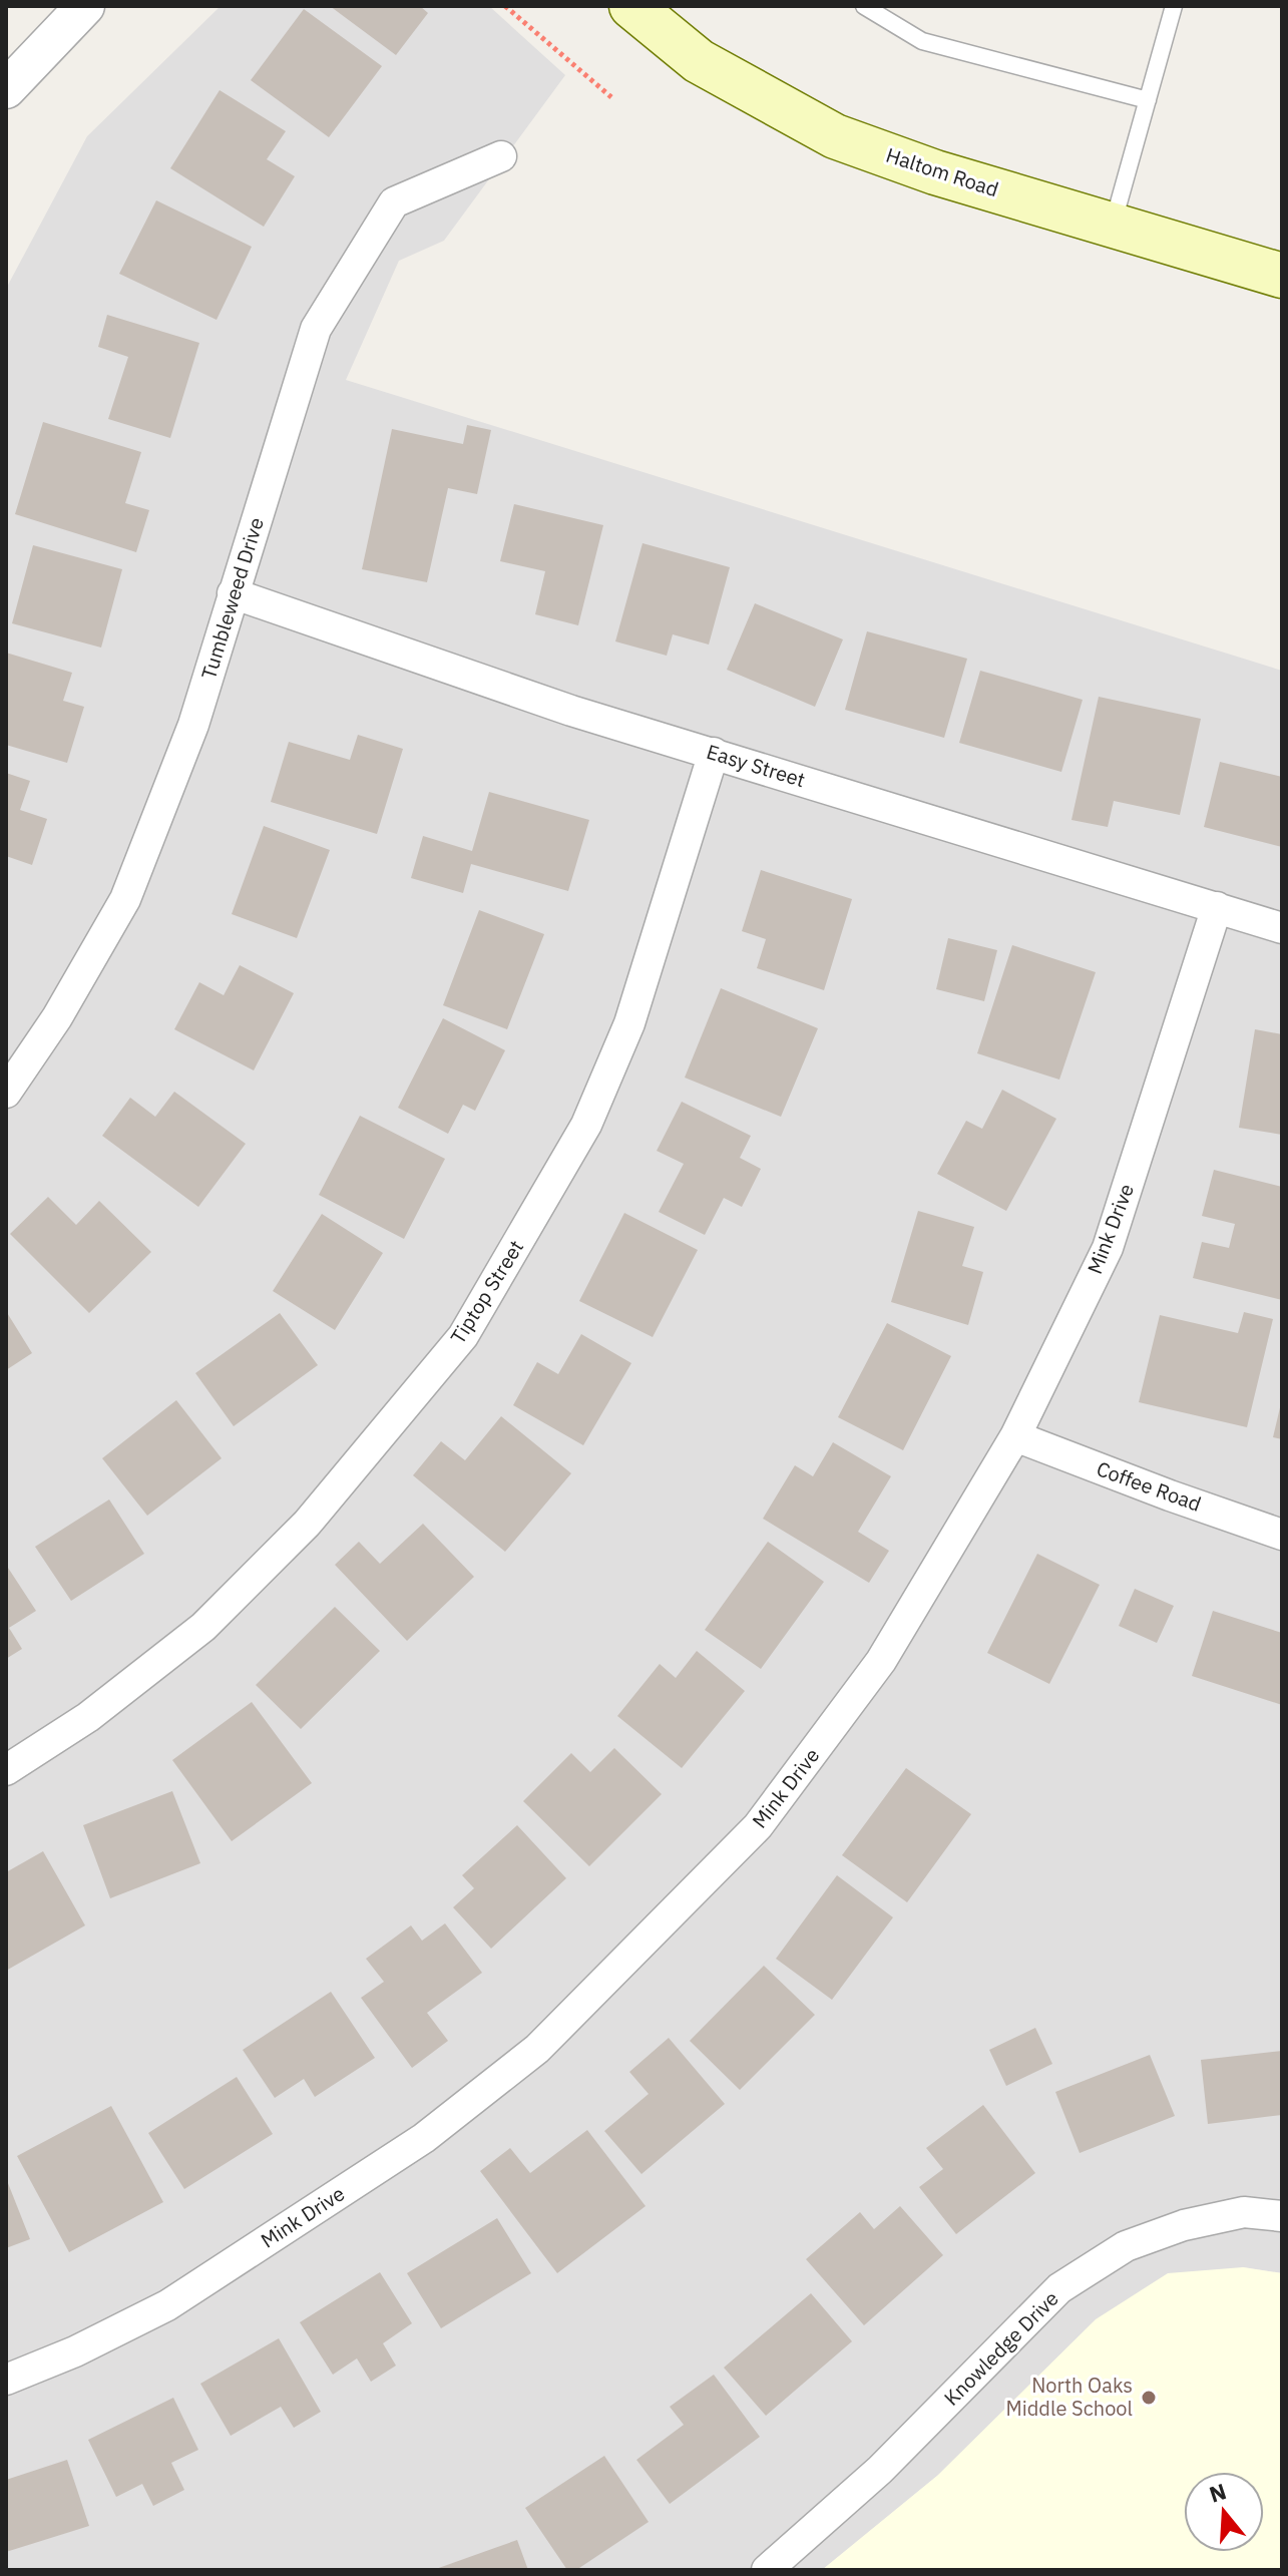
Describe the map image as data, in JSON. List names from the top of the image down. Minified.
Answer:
{"streets":{"main road":["Haltom Road"],"street":["Tumbleweed Drive","Easy Street","Mink Drive","Tiptop Street","Coffee Road","Knowledge Drive"]},"crossings":[["Tumbleweed Drive","Easy Street"],["Easy Street","Mink Drive"],["Easy Street","Tiptop Street"],["Mink Drive","Coffee Road"]],"places":["North Oaks Middle School"],"north":"top"}
